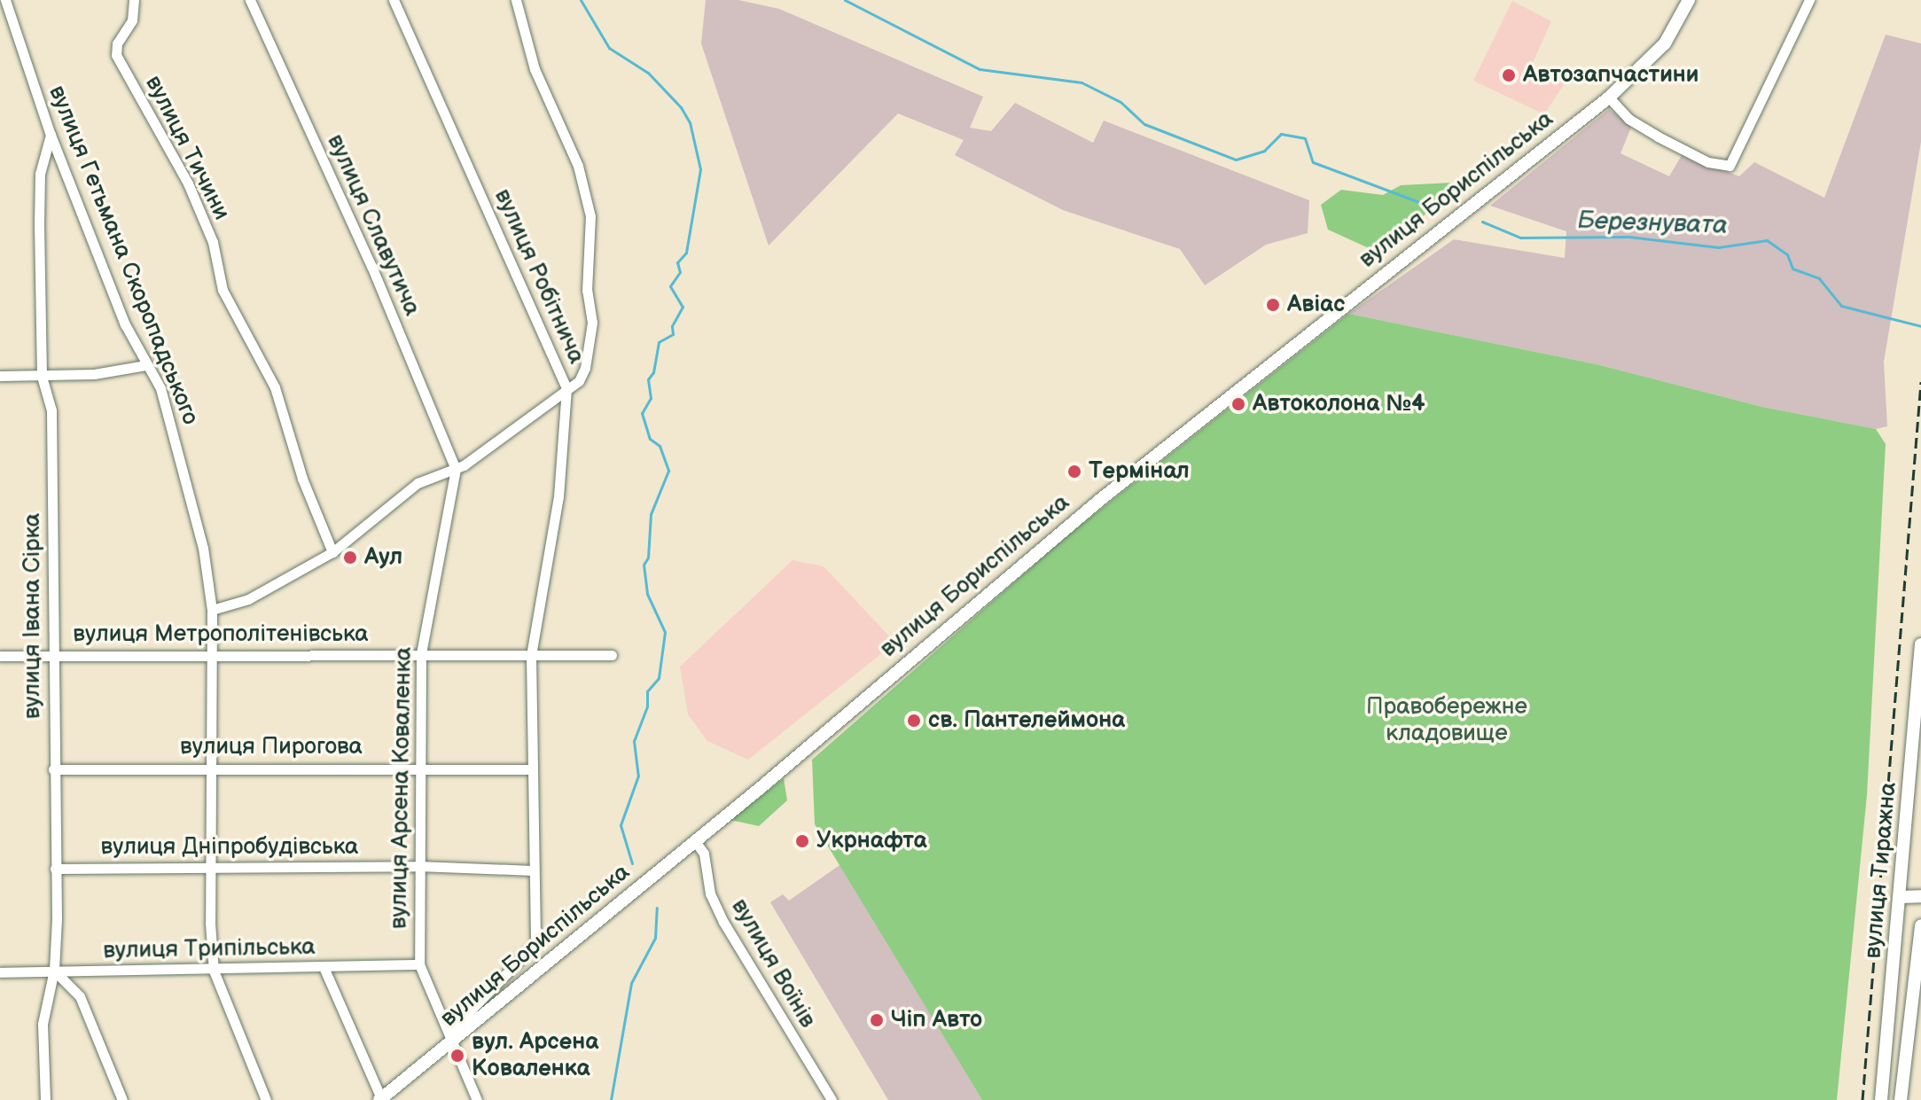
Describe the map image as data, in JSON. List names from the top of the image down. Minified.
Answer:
{"streets":{"main road":["вулиця Бориспільська","вулиця Тиражна"],"street":["вулиця Тичини","вулиця Славутича","вулиця Гетьмана Скоропадського","вулиця Робітнича","вулиця Івана Сірка","вулиця Метрополітенівська","вулиця Пирогова","вулиця Арсена Коваленка","вулиця Дніпробудівська","вулиця Трипільська","вулиця Воїнів"]},"crossings":[["вулиця Бориспільська","вулиця Арсена Коваленка"],["вулиця Бориспільська","вулиця Воїнів"],["вулиця Славутича","вулиця Арсена Коваленка"],["вулиця Гетьмана Скоропадського","вулиця Івана Сірка"],["вулиця Гетьмана Скоропадського","вулиця Метрополітенівська"],["вулиця Гетьмана Скоропадського","вулиця Пирогова"],["вулиця Гетьмана Скоропадського","вулиця Дніпробудівська"],["вулиця Гетьмана Скоропадського","вулиця Трипільська"],["вулиця Івана Сірка","вулиця Метрополітенівська"],["вулиця Івана Сірка","вулиця Пирогова"],["вулиця Івана Сірка","вулиця Дніпробудівська"],["вулиця Івана Сірка","вулиця Трипільська"],["вулиця Метрополітенівська","вулиця Арсена Коваленка"],["вулиця Пирогова","вулиця Арсена Коваленка"],["вулиця Арсена Коваленка","вулиця Дніпробудівська"],["вулиця Арсена Коваленка","вулиця Трипільська"]],"water":["Березнувата"],"parks":["Правобережне кладовище"],"places":["Автозапчастини","Авіас","Автоколона №4","Термінал","Аул","св. Пантелеймона","Укрнафта","Чіп Авто","вул. Арсена Коваленка"]}
